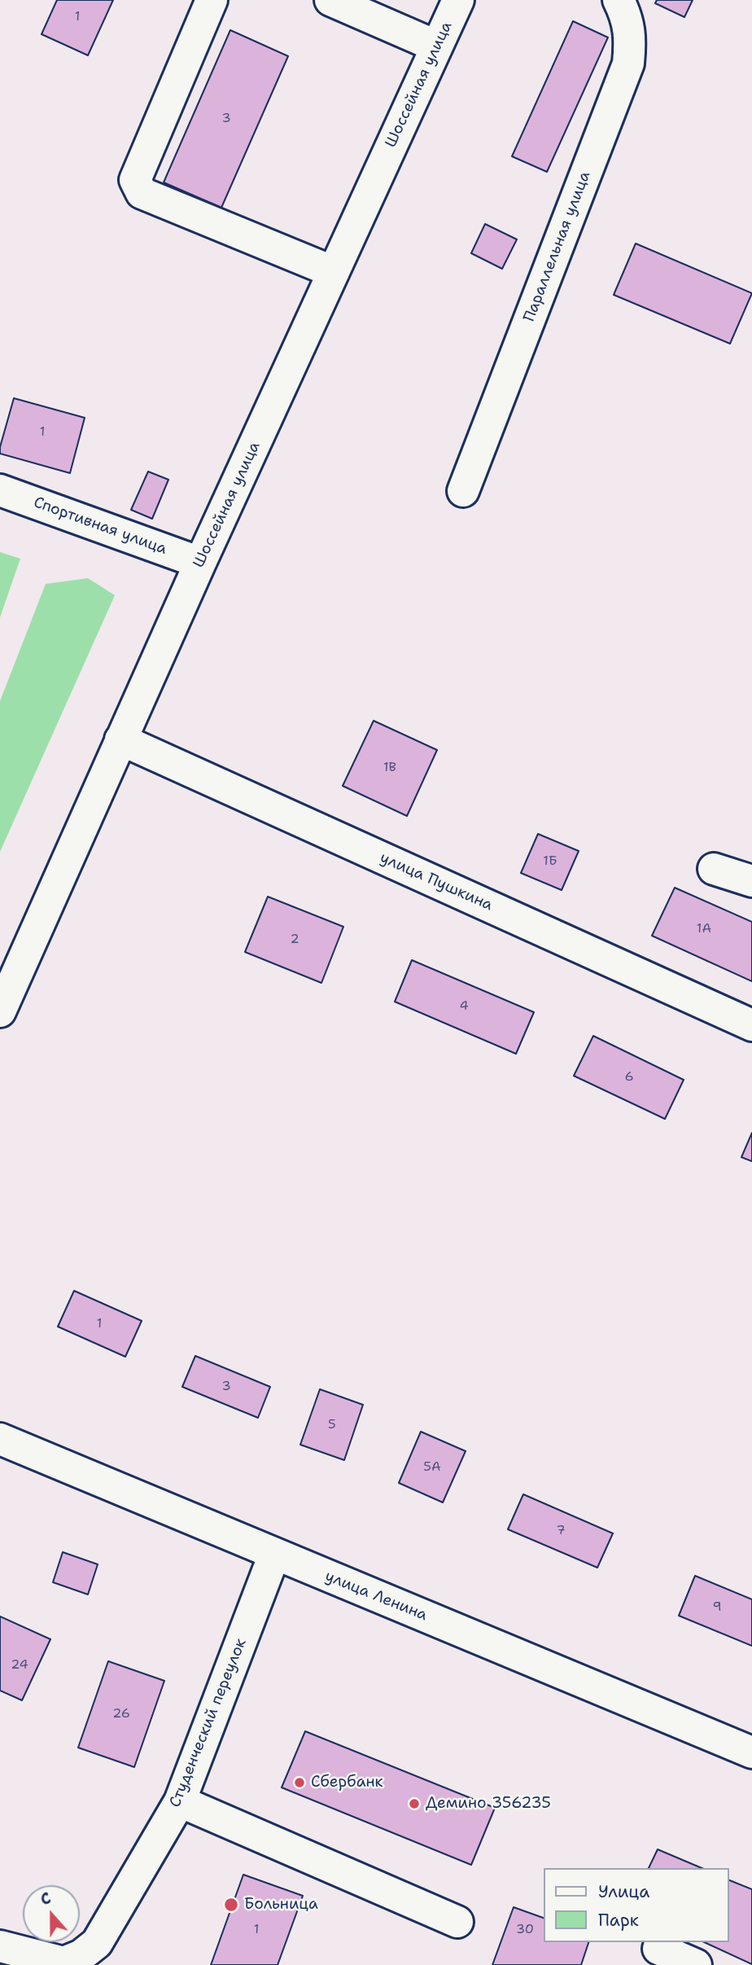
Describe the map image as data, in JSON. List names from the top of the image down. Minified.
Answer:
{"streets":{"street":["Шоссейная улица","Параллельная улица","Спортивная улица","улица Пушкина","улица Ленина","Студенческий переулок"]},"crossings":[["Шоссейная улица","Спортивная улица"],["Шоссейная улица","улица Пушкина"],["улица Ленина","Студенческий переулок"]],"places":["Сбербанк","Демино 356235","Больница"],"house_numbers":["1","3","1","1В","1Б","1А","2","4","6","1","3","5","5А","7","9","24","26","1","30"],"legend":["Улица","Парк"],"north":"top"}
